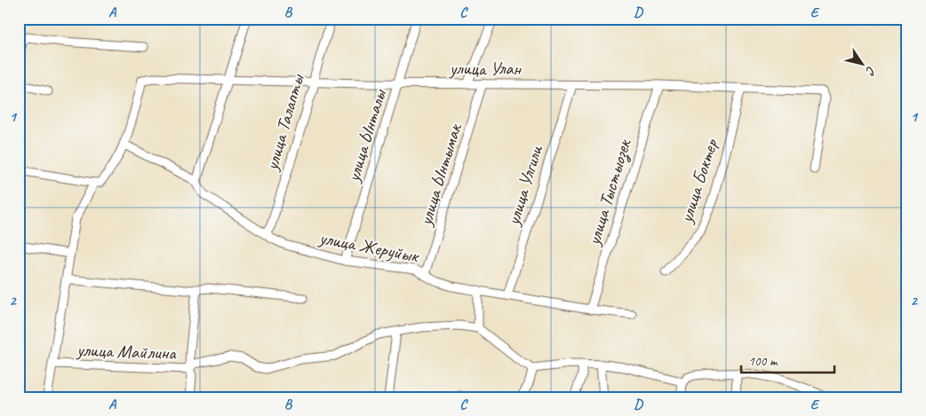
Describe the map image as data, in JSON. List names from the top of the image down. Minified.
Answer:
{"streets":{"street":["улица Улан","улица Талапты","улица Ынталы","улица Ынтымак","улица Боктер","улица Улгили","улица Тыстыозек","улица Жеруйык","улица Майлина"]},"crossings":[["улица Улан","улица Талапты"],["улица Улан","улица Ынталы"],["улица Улан","улица Ынтымак"],["улица Улан","улица Боктер"],["улица Улан","улица Улгили"],["улица Улан","улица Тыстыозек"],["улица Улан","улица Майлина"],["улица Талапты","улица Жеруйык"],["улица Ынталы","улица Жеруйык"],["улица Ынтымак","улица Жеруйык"],["улица Улгили","улица Жеруйык"],["улица Тыстыозек","улица Жеруйык"],["улица Жеруйык","улица Майлина"]],"scale_bar":"100 m","north":"bottom right","grid":{"columns":["A","B","C","D","E"],"rows":["1","2"]}}
